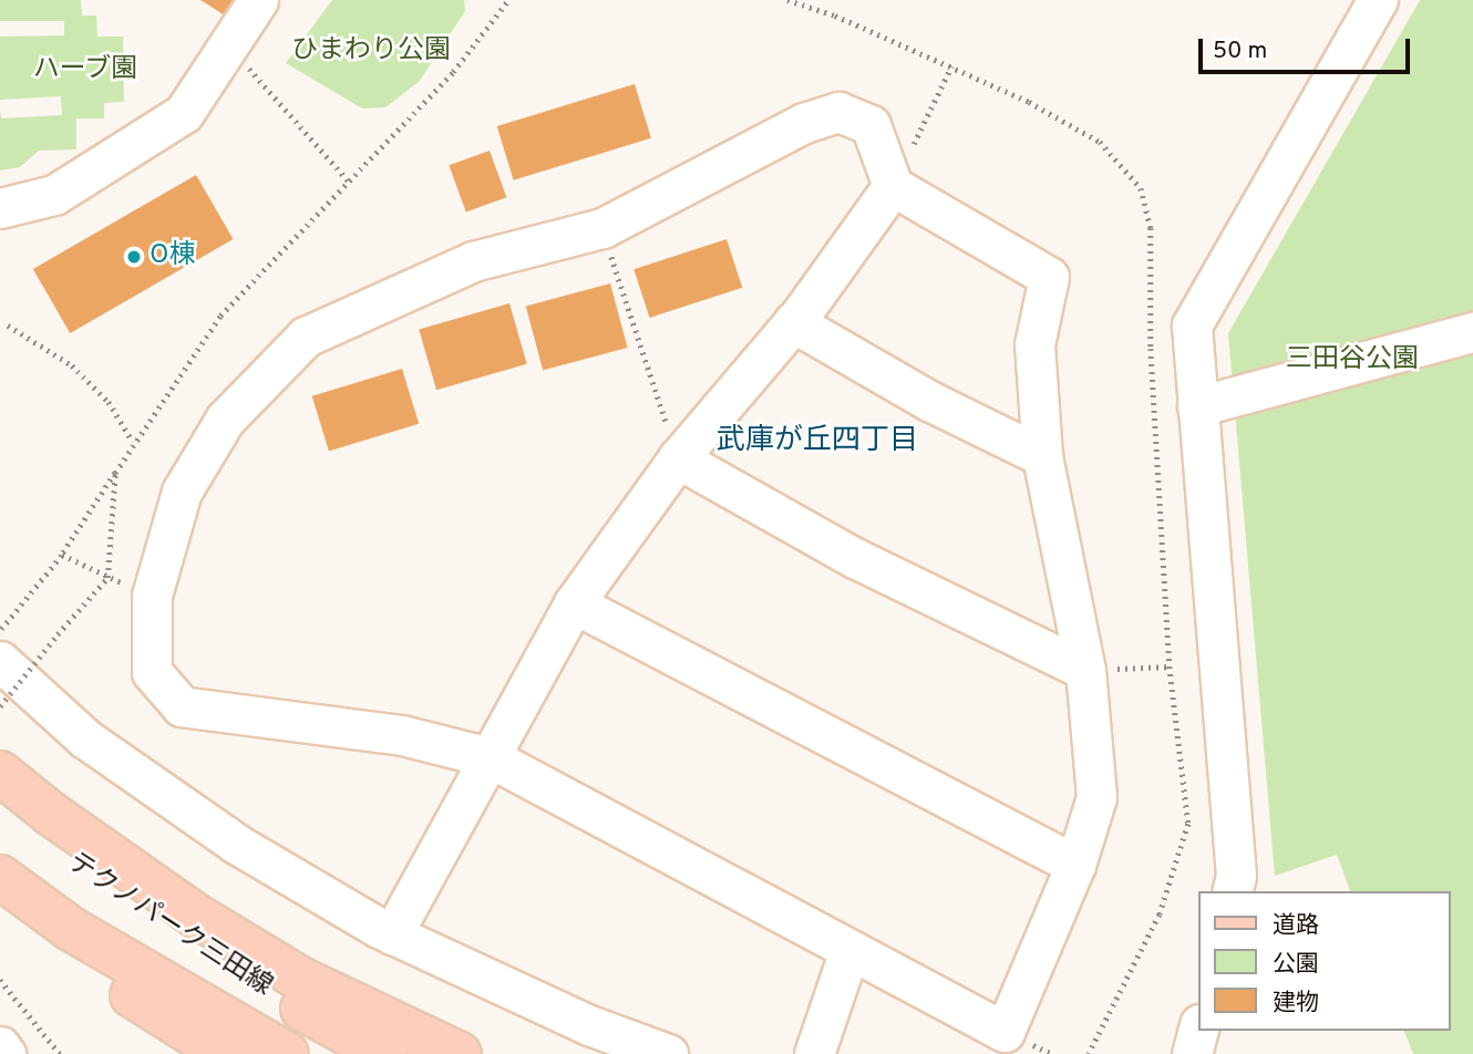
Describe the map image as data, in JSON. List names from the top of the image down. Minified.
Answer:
{"streets":{"main road":["テクノパーク三田線"]},"districts":["武庫が丘四丁目"],"parks":["ひまわり公園","ハーブ園","三田谷公園"],"places":["O棟"],"legend":["道路","公園","建物"],"scale_bar":"50 m"}
